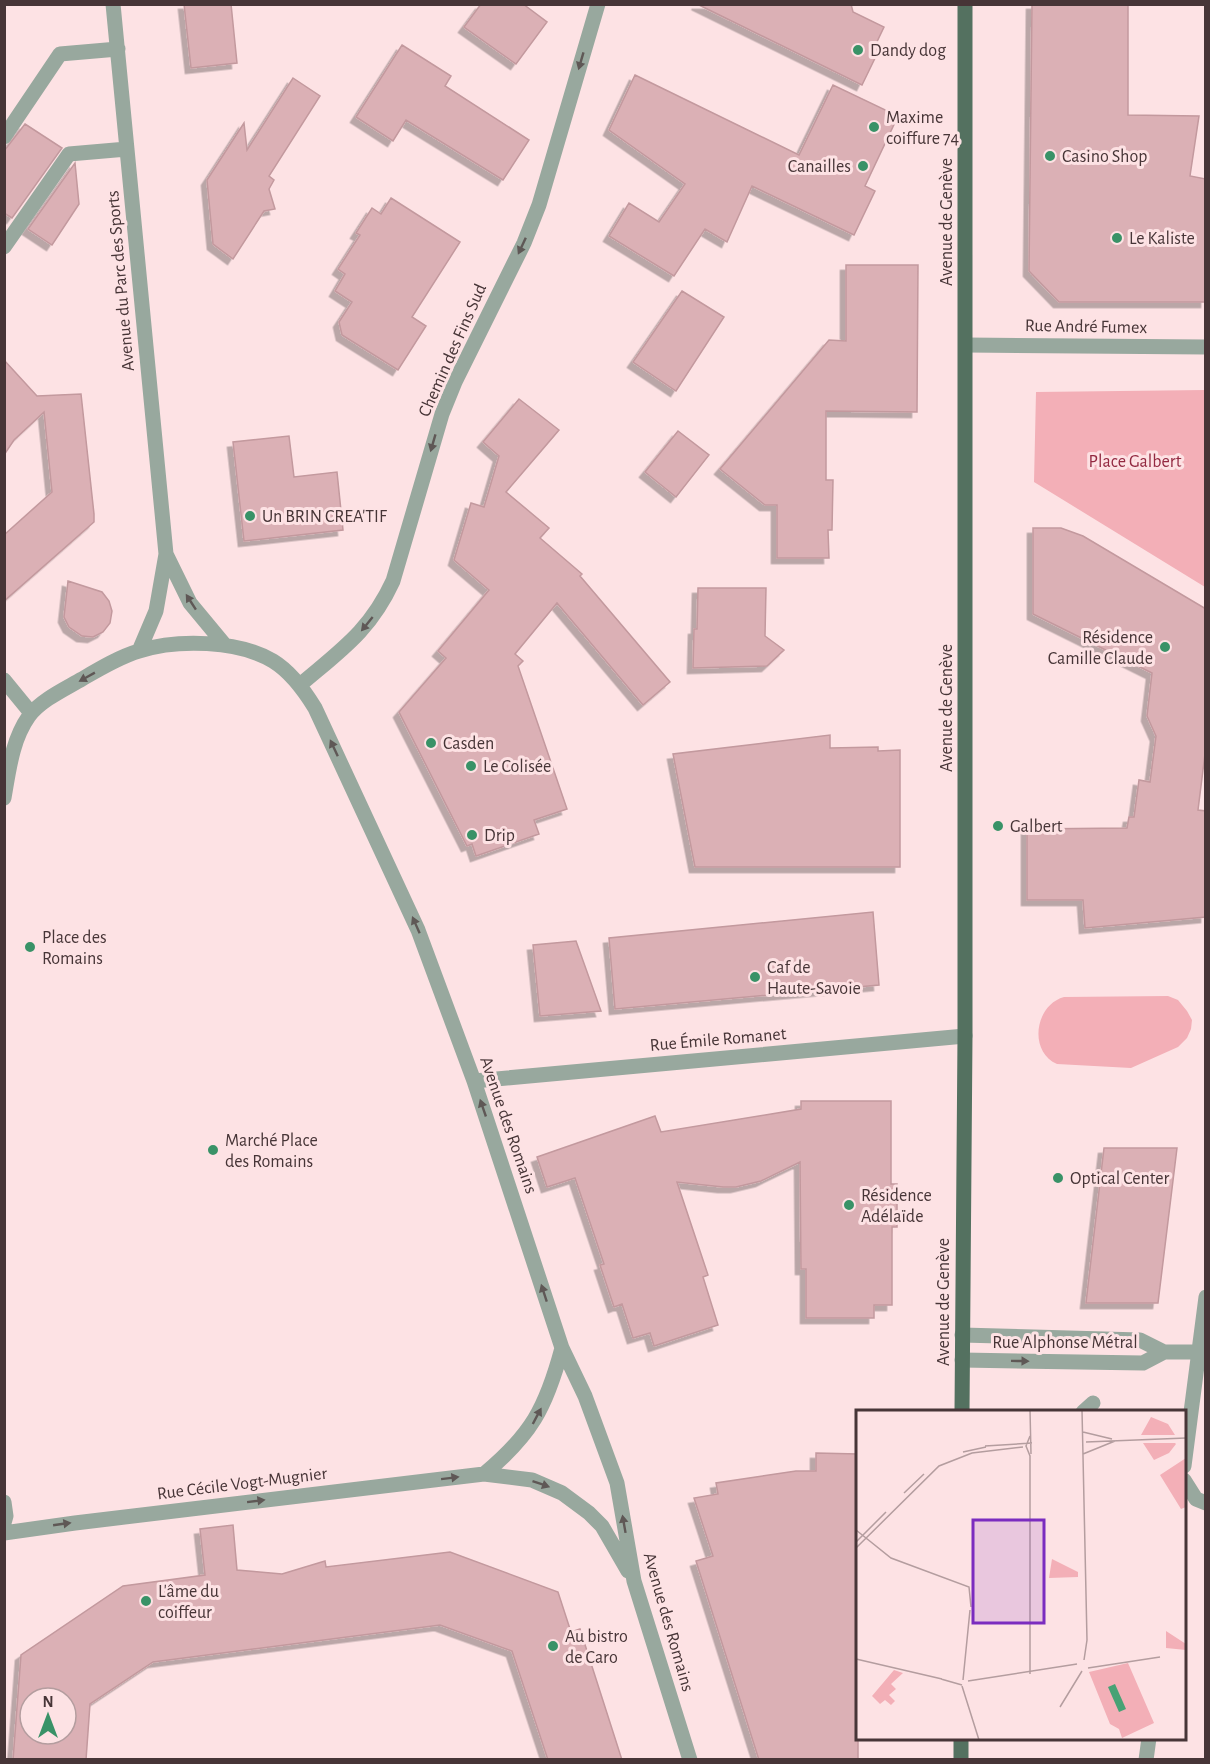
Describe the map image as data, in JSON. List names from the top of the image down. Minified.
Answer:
{"streets":{"main road":["Avenue de Genève"],"street":["Avenue du Parc des Sports","Rue André Fumex","Chemin des Fins Sud","Rue Émile Romanet","Avenue des Romains","Rue Alphonse Métral","Rue Cécile Vogt-Mugnier"]},"crossings":[["Avenue de Genève","Rue André Fumex"],["Avenue de Genève","Rue Émile Romanet"],["Avenue de Genève","Rue Alphonse Métral"],["Avenue du Parc des Sports","Avenue des Romains"],["Chemin des Fins Sud","Avenue des Romains"],["Rue Émile Romanet","Avenue des Romains"],["Avenue des Romains","Rue Cécile Vogt-Mugnier"]],"one_way":["Chemin des Fins Sud","Avenue des Romains","Rue Cécile Vogt-Mugnier"],"parks":["Place Galbert"],"places":["Dandy dog","Maxime coiffure 74","Casino Shop","Canailles","Le Kaliste","Un BRIN CREA'TIF","Résidence Camille Claude","Casden","Le Colisée","Galbert","Drip","Place des Romains","Caf de Haute-Savoie","Marché Place des Romains","Optical Center","Résidence Adélaïde","L'âme du coiffeur","Au bistro de Caro"],"north":"top"}
